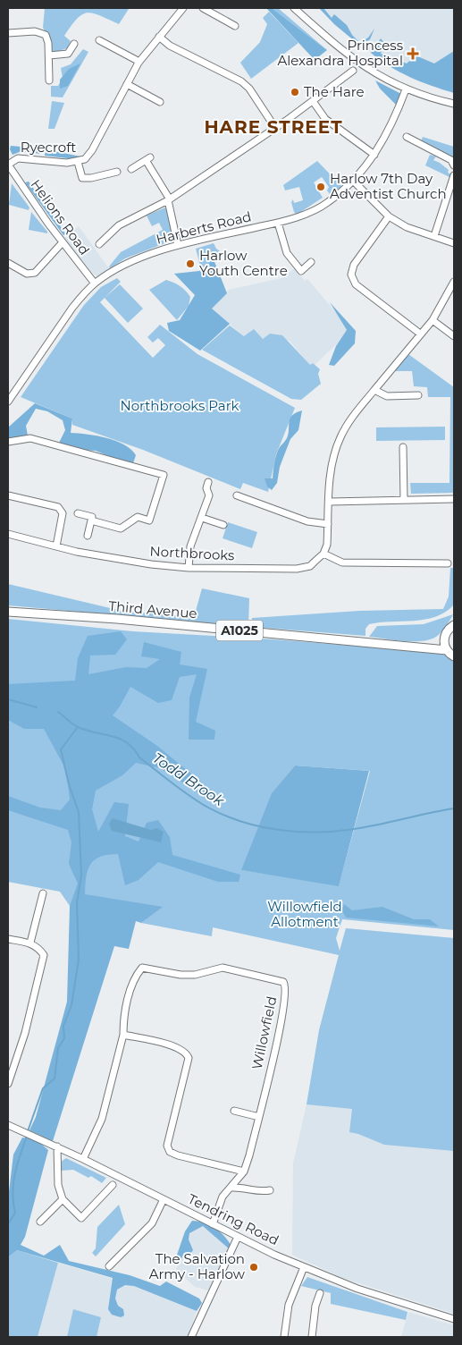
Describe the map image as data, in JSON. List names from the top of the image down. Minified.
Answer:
{"streets":{"main road":["Third Avenue","A1025"],"street":["Ryecroft","Helions Road","Harberts Road","Northbrooks","Willowfield","Tendring Road"]},"crossings":[["Ryecroft","Helions Road"],["Helions Road","Harberts Road"],["Willowfield","Tendring Road"]],"districts":["HARE STREET"],"water":["Todd Brook"],"parks":["Northbrooks Park","Willowfield Allotment"],"places":{"health":["Princess Alexandra Hospital"],"other":["The Hare","Harlow 7th Day Adventist Church","Harlow Youth Centre","The Salvation Army - Harlow"]}}
